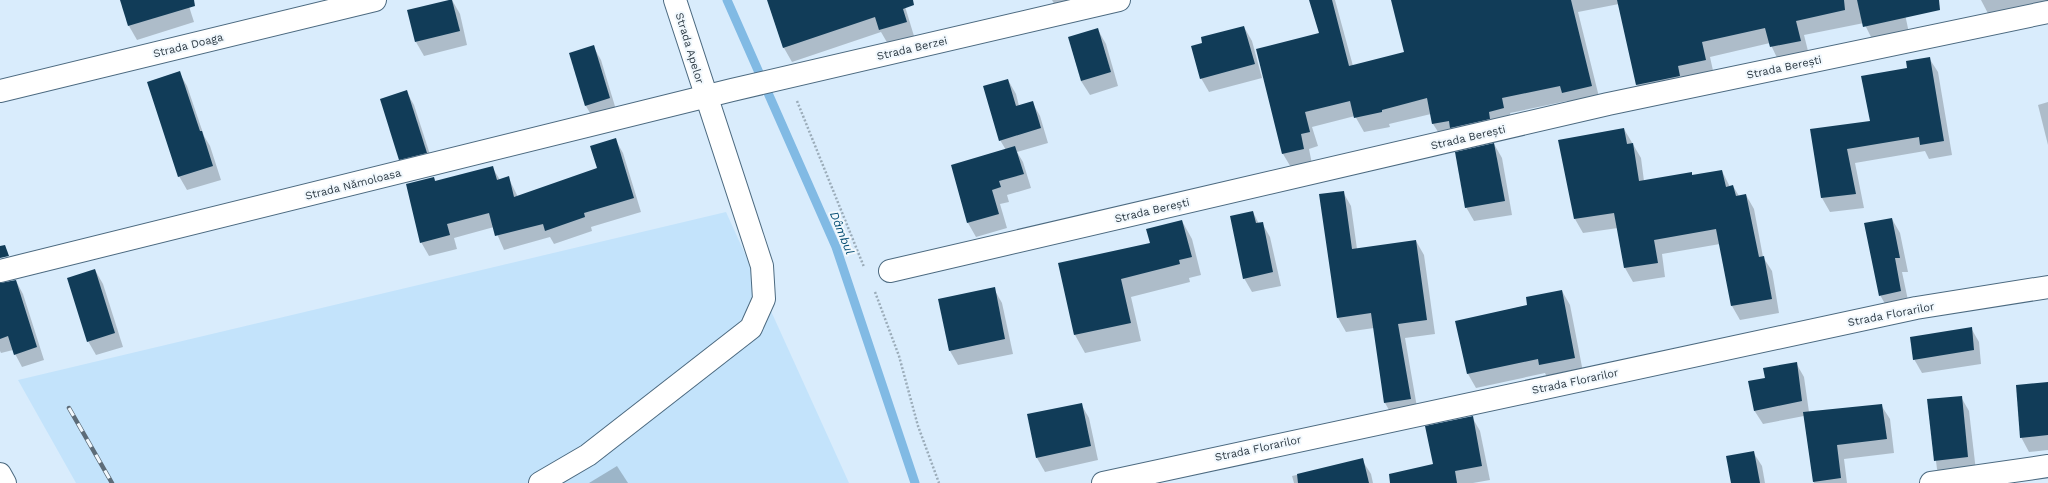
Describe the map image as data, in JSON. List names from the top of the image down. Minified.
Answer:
{"streets":{"street":["Strada Doaga","Strada Apelor","Strada Berzei","Strada Berești","Strada Nămoloasa","Strada Florarilor"]},"crossings":[["Strada Apelor","Strada Berzei"],["Strada Apelor","Strada Nămoloasa"],["Strada Berzei","Strada Nămoloasa"]],"water":["Dâmbul"]}
